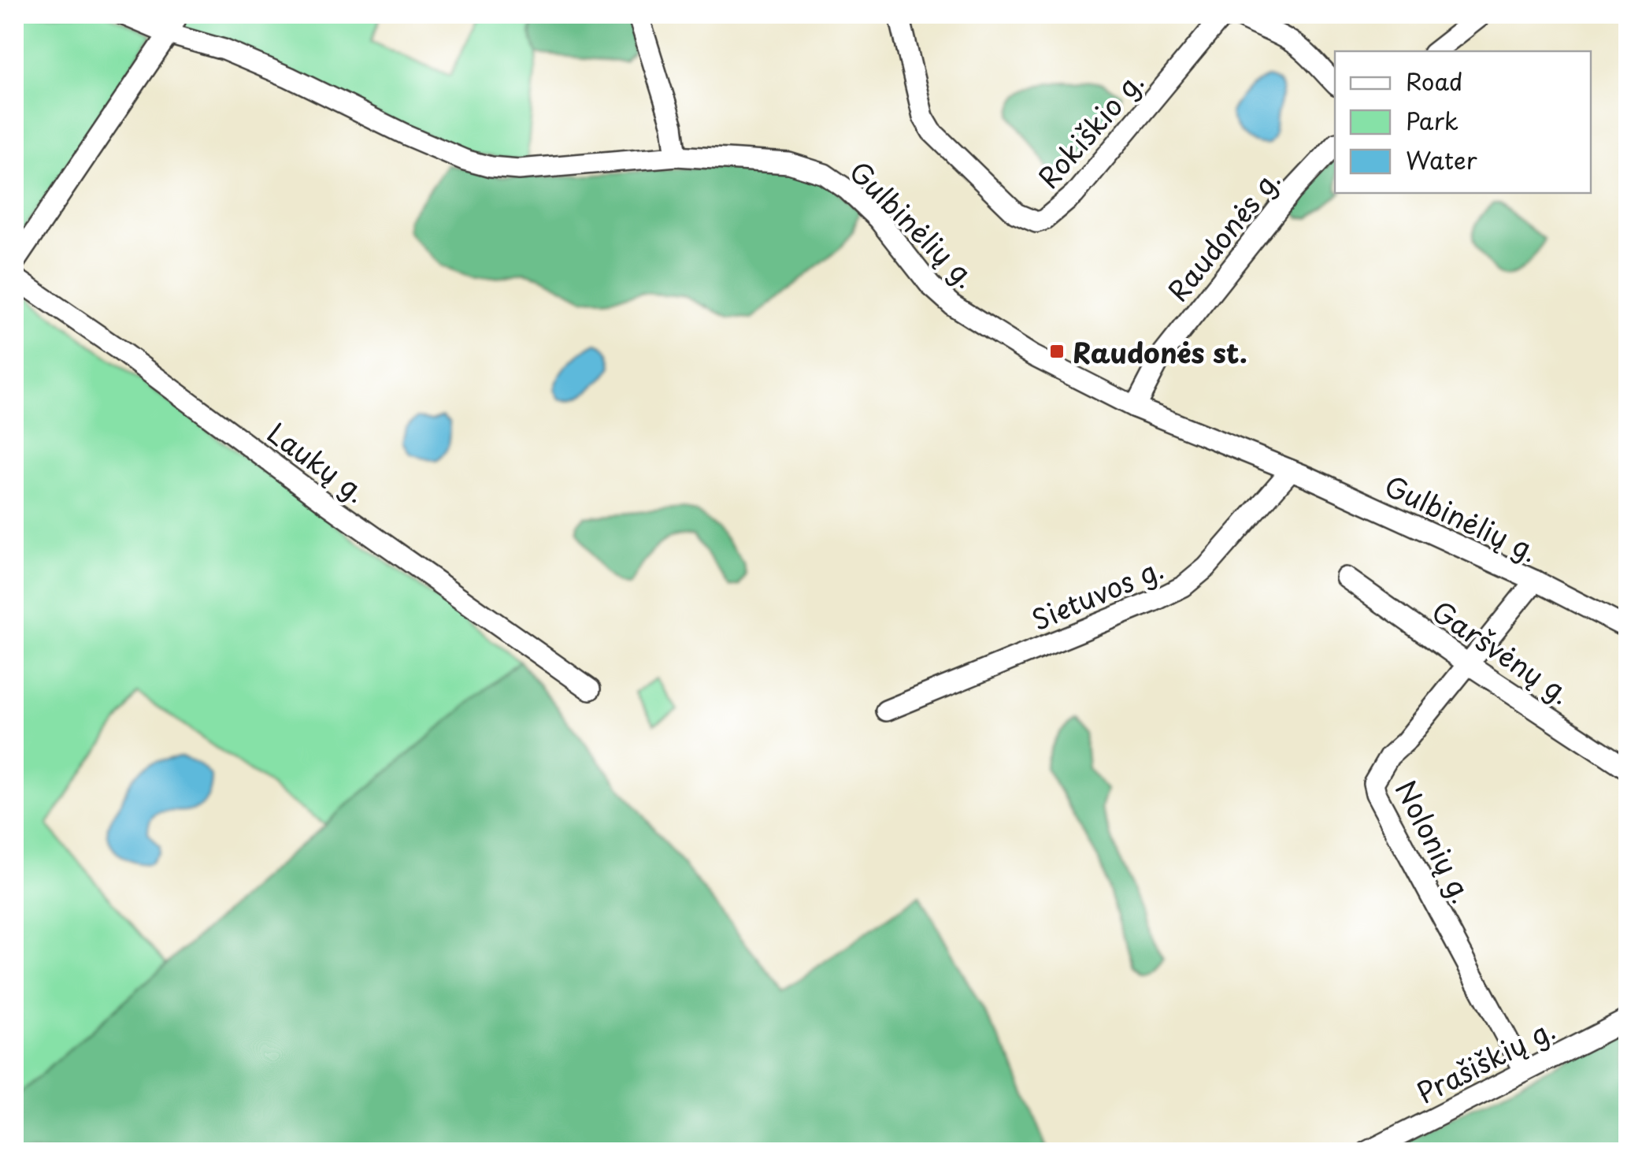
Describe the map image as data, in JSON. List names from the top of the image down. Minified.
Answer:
{"streets":{"street":["Rokiškio g.","Gulbinėlių g.","Raudonės g.","Laukų g.","Sietuvos g.","Garšvėnų g.","Nolonių g.","Prašiškių g."]},"crossings":[["Gulbinėlių g.","Raudonės g."],["Gulbinėlių g.","Sietuvos g."],["Gulbinėlių g.","Nolonių g."],["Garšvėnų g.","Nolonių g."],["Nolonių g.","Prašiškių g."]],"places":{"transit":["Raudonės st."]},"legend":["Road","Park","Water"]}
